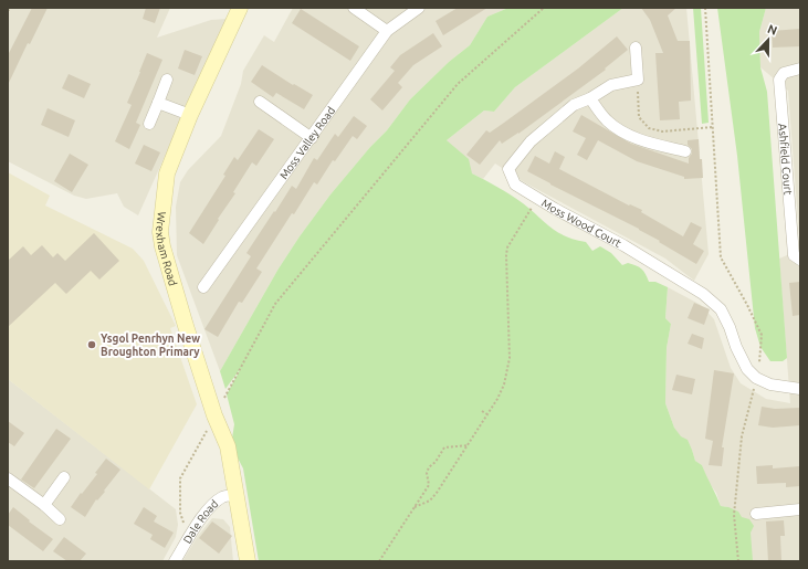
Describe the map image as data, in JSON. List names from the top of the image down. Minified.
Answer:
{"streets":{"main road":["Wrexham Road"],"street":["Moss Valley Road","Ashfield Court","Moss Wood Court","Dale Road"]},"crossings":[["Wrexham Road","Dale Road"]],"places":["Ysgol Penrhyn New Broughton Primary"],"north":"top"}
